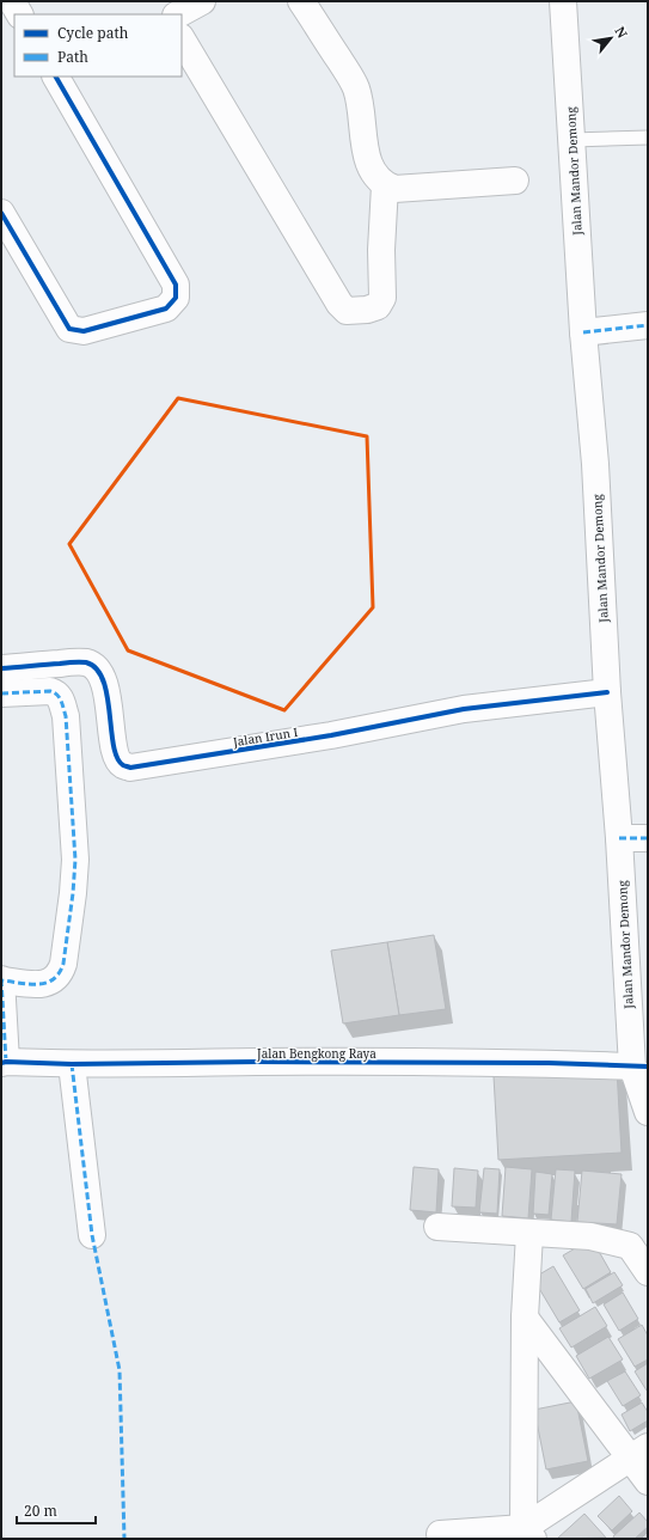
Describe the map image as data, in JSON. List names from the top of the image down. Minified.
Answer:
{"streets":{"street":["Jalan Mandor Demong","Jalan Irun I","Jalan Bengkong Raya"]},"crossings":[["Jalan Mandor Demong","Jalan Irun I"],["Jalan Mandor Demong","Jalan Bengkong Raya"]],"legend":["Cycle path","Path"],"scale_bar":"20 m","north":"top right"}
